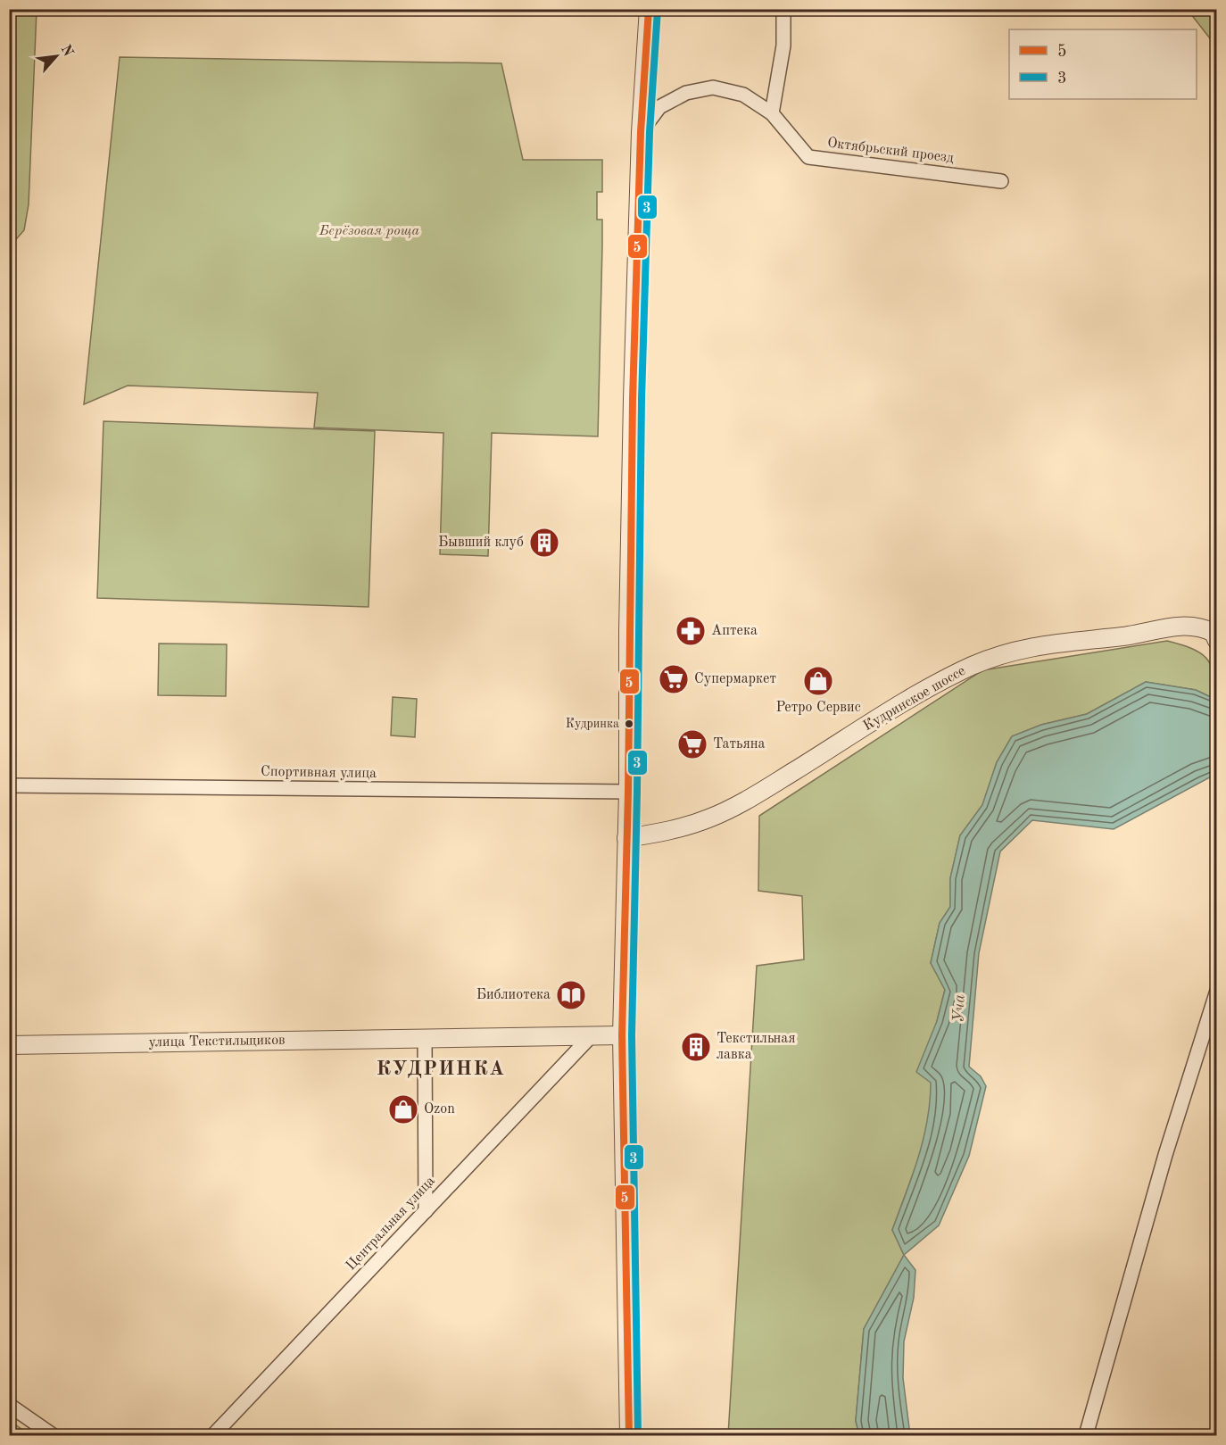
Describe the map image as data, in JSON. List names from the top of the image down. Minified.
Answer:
{"streets":{"street":["Октябрьский проезд","Кудринское шоссе","Спортивная улица","улица Текстильщиков","Центральная улица"]},"crossings":[["улица Текстильщиков","Центральная улица"]],"districts":["КУДРИНКА"],"water":["Уча"],"parks":["Берёзовая роща"],"places":{"building":["Бывший клуб","Текстильная лавка"],"pharmacy":["Аптека"],"supermarket":["Супермаркет","Татьяна"],"shop":["Ретро Сервис","Ozon"],"other":["Кудринка"],"library":["Библиотека"]},"lines":["transit line 5","transit line 3"],"legend":["5","3"],"north":"top right"}
